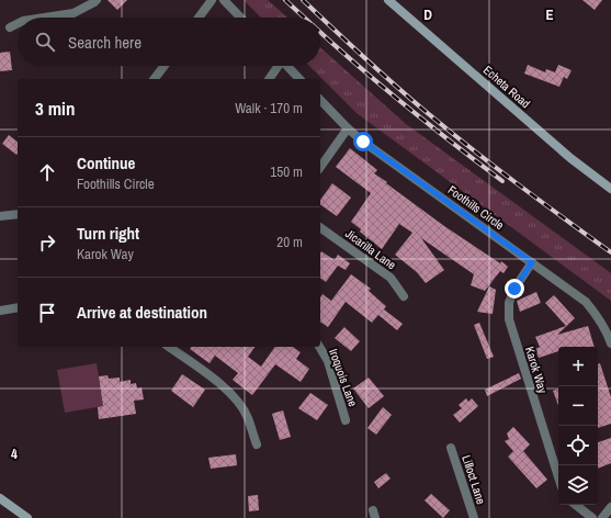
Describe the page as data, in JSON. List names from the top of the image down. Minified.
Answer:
{"streets":{"street":["Echeta Road","Foothills Circle","Jicarilla Lane","Karok Way","Iroquois Lane","Lilloct Lane"]},"crossings":[["Foothills Circle","Karok Way"]],"page":{"search":"Search here","heading":["3 min","Walk · 170 m"],"list":[["Continue","Foothills Circle","150 m"],["Turn right","Karok Way","20 m"],"Arrive at destination"],"map_buttons":["+","−"]},"grid":{"columns":["D","E"],"rows":["4"]}}
